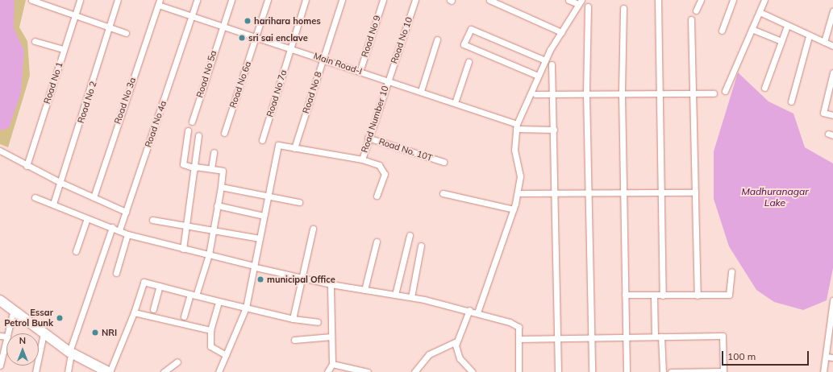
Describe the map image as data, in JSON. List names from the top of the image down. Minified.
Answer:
{"streets":{"street":["Road No 9","Road No 10","Main Road-I","Road No 5a","Road No 1","Road No 6a","Road No 8","Road No 7a","Road No 3a","Road No 2","Road Number 10","Road No 4a","Road No. 10T"]},"crossings":[["Road No 9","Main Road-I"],["Road No 10","Main Road-I"],["Road No 10","Road Number 10"],["Main Road-I","Road No 5a"],["Main Road-I","Road No 6a"],["Main Road-I","Road No 8"],["Main Road-I","Road No 7a"],["Main Road-I","Road No 3a"],["Main Road-I","Road Number 10"],["Main Road-I","Road No 4a"],["Road Number 10","Road No. 10T"]],"water":["Madhuranagar Lake"],"places":["harihara homes","sri sai enclave","municipal Office","Essar Petrol Bunk","NRI"],"scale_bar":"100 m","north":"top"}
